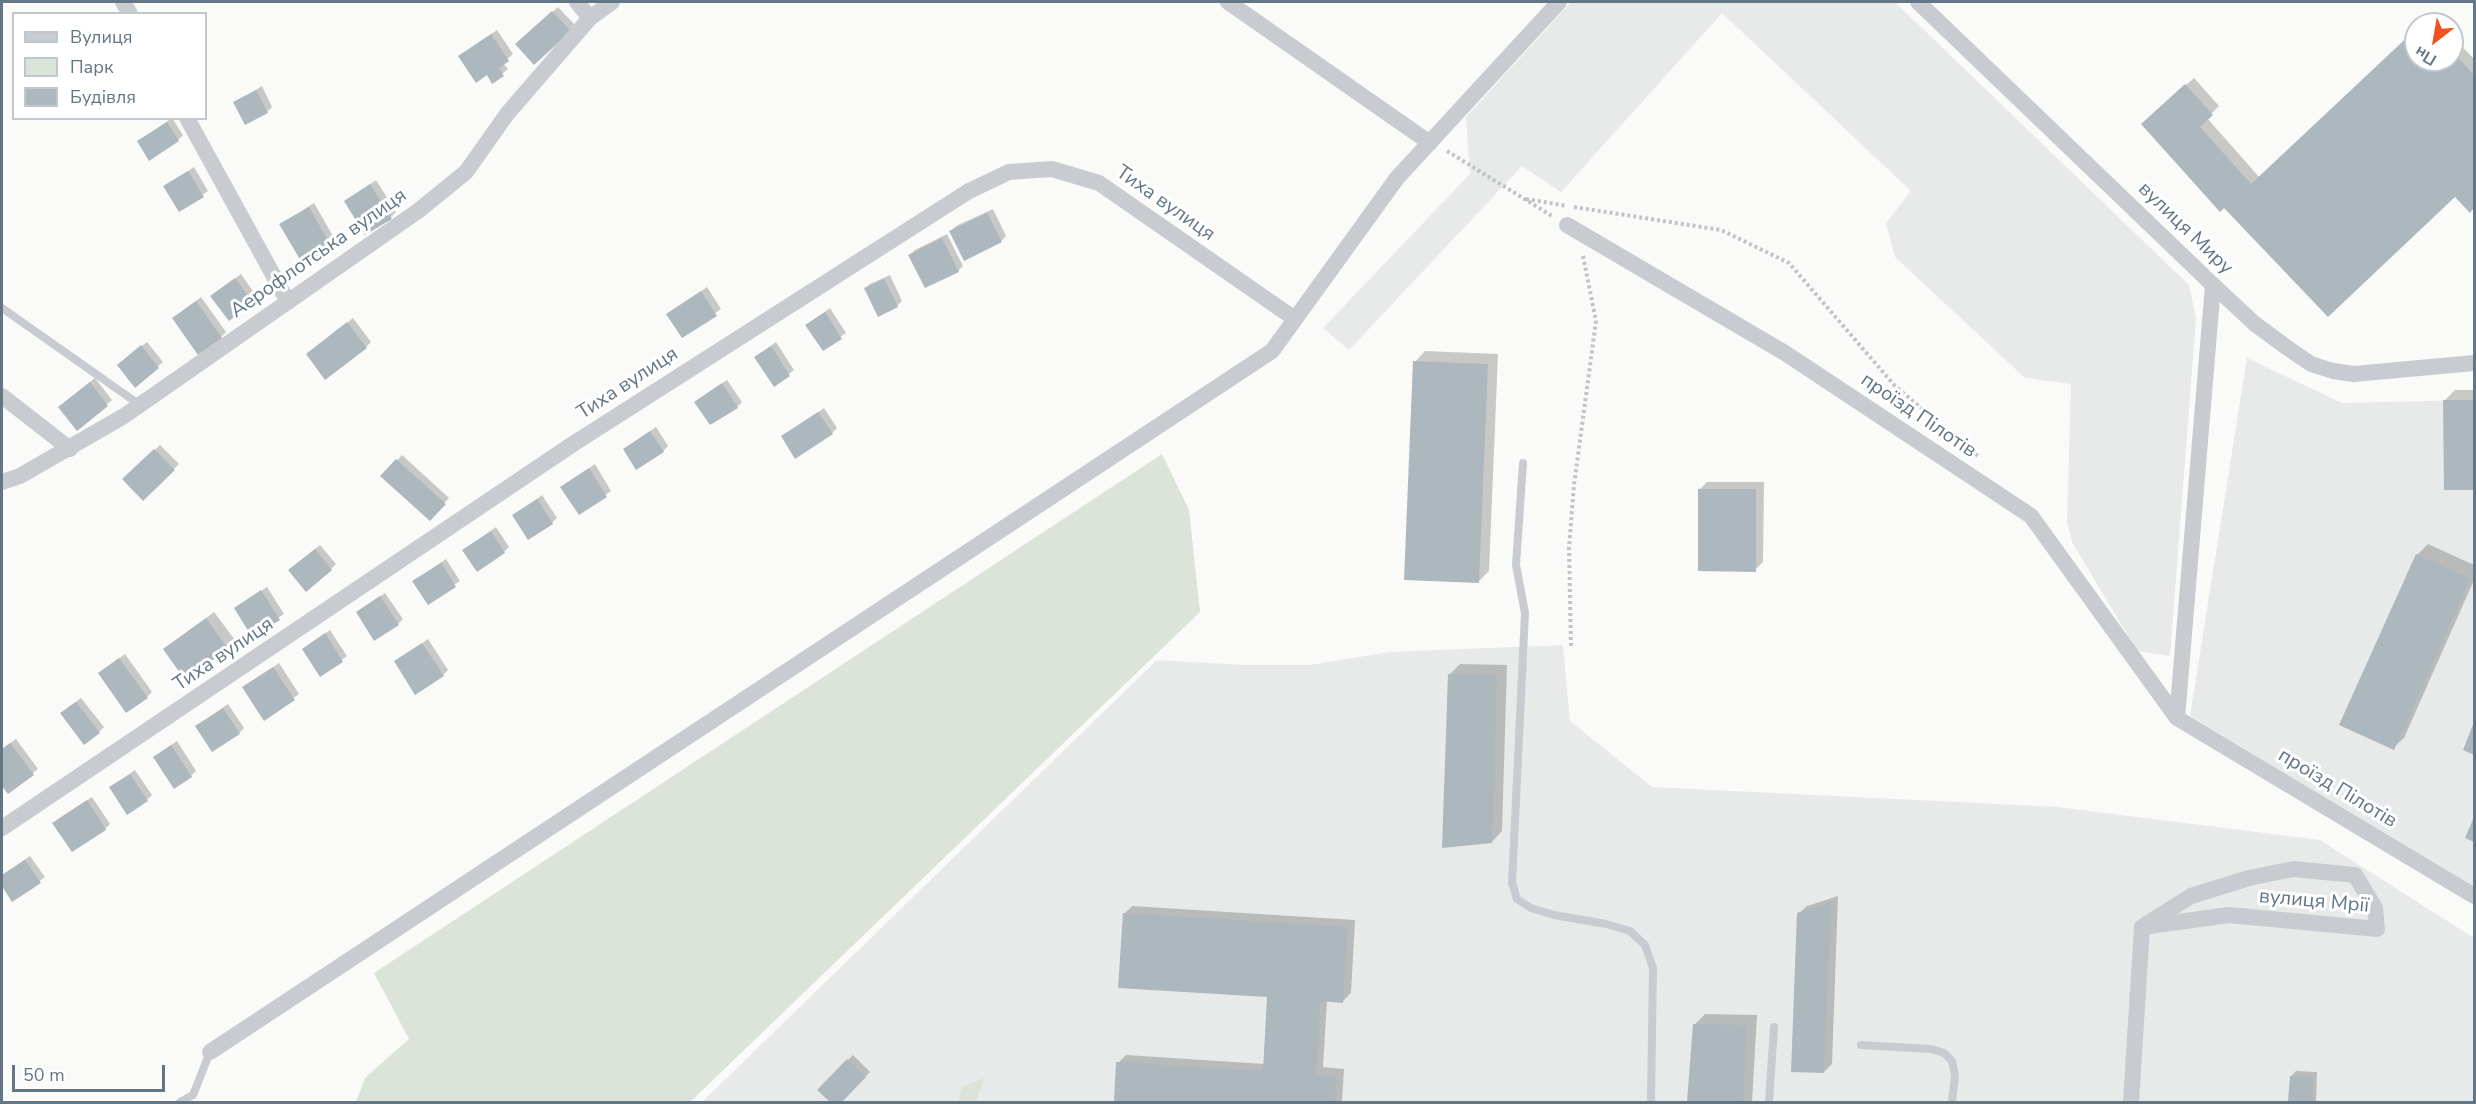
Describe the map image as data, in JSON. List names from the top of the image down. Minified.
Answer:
{"streets":{"street":["Тиха вулиця","вулиця Миру","Аерофлотська вулиця","проїзд Пілотів","вулиця Мрії"]},"legend":["Вулиця","Парк","Будівля"],"scale_bar":"50 m","north":"bottom left"}
